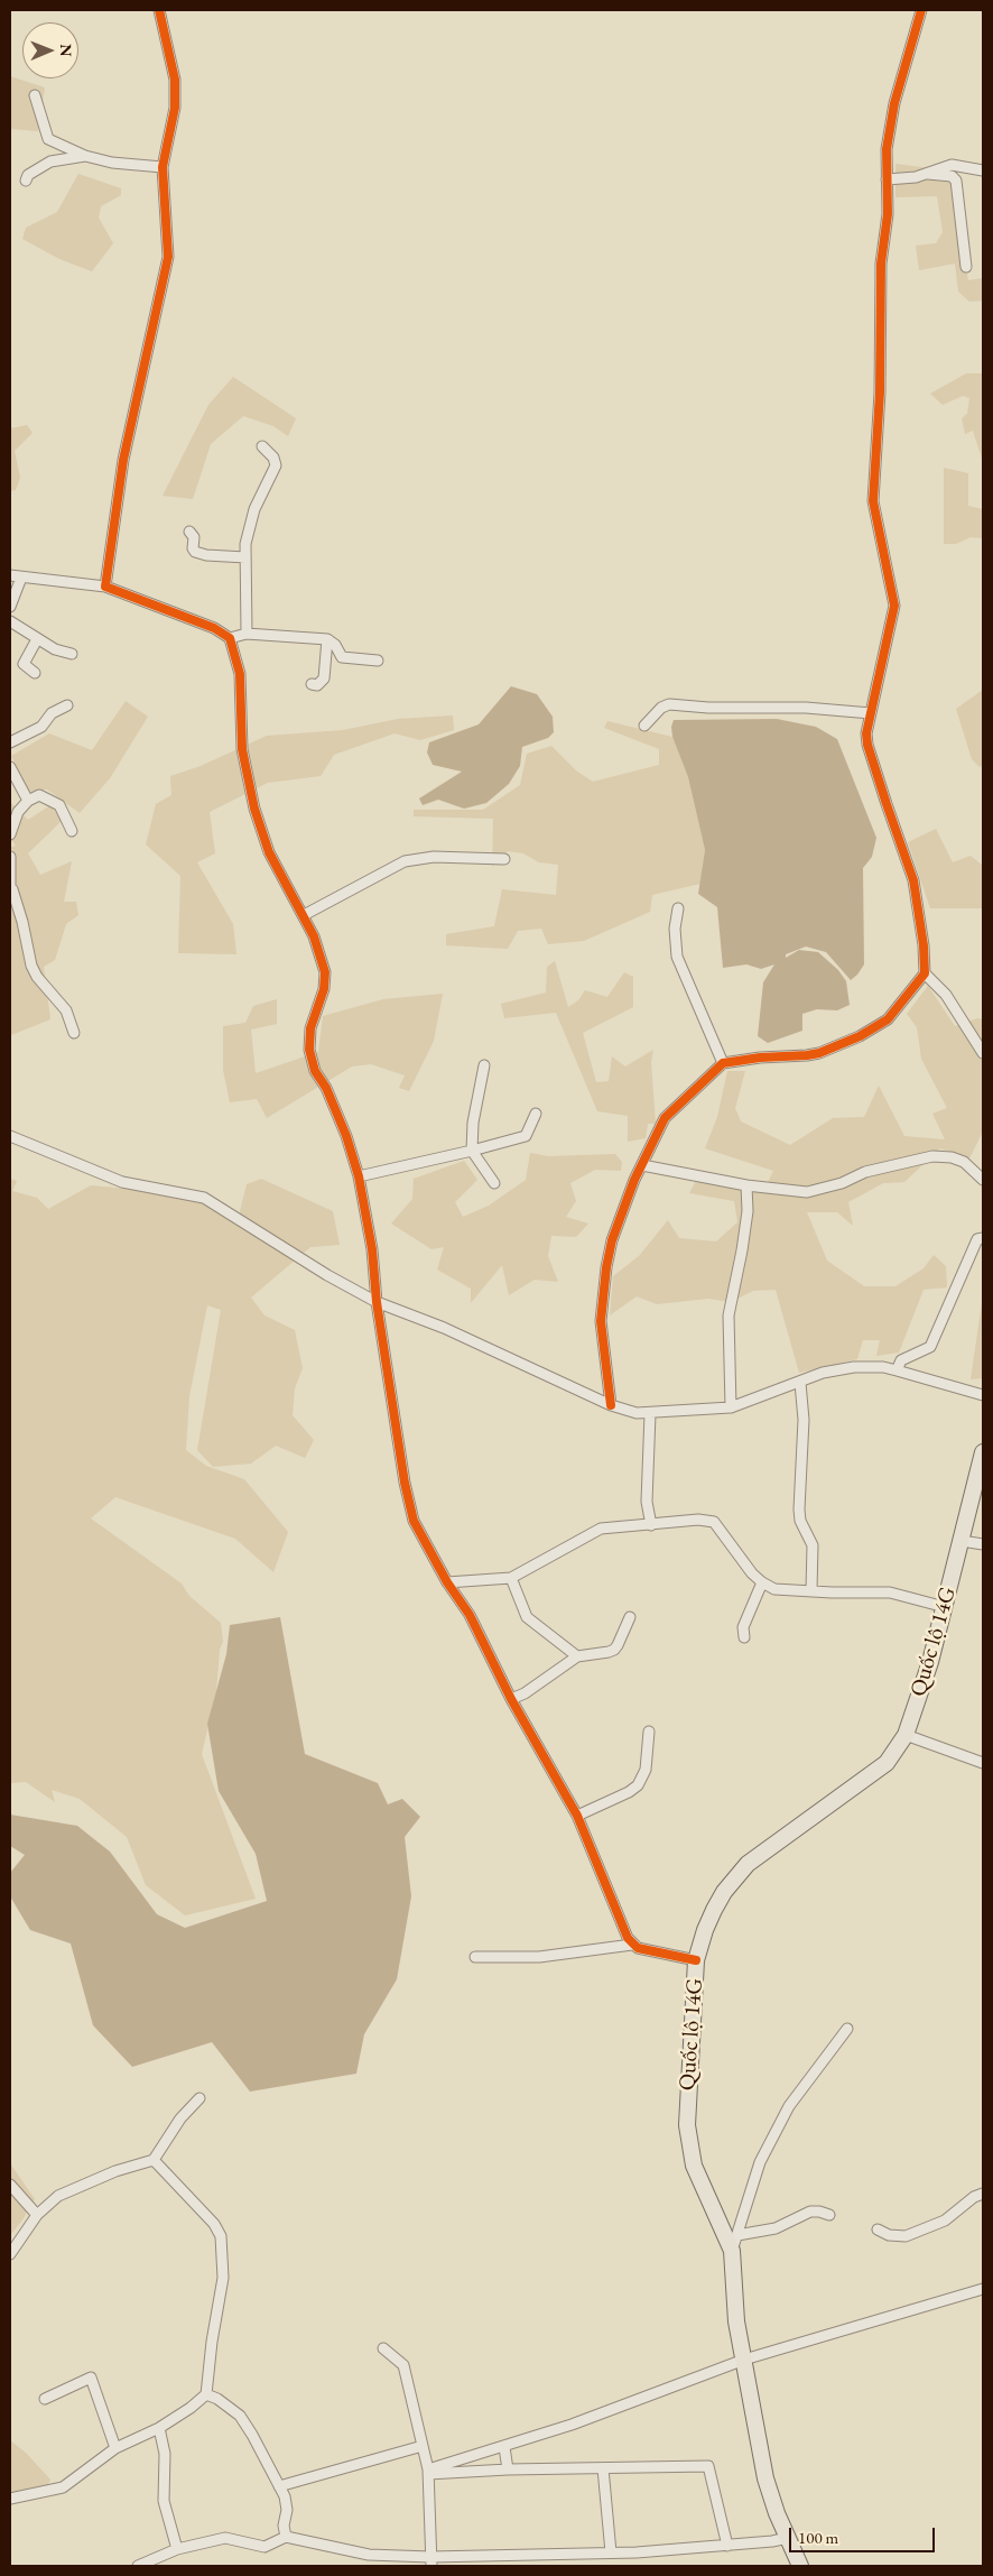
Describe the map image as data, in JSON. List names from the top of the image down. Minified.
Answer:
{"streets":{"main road":["Quốc lộ 14G"]},"scale_bar":"100 m","north":"right"}
